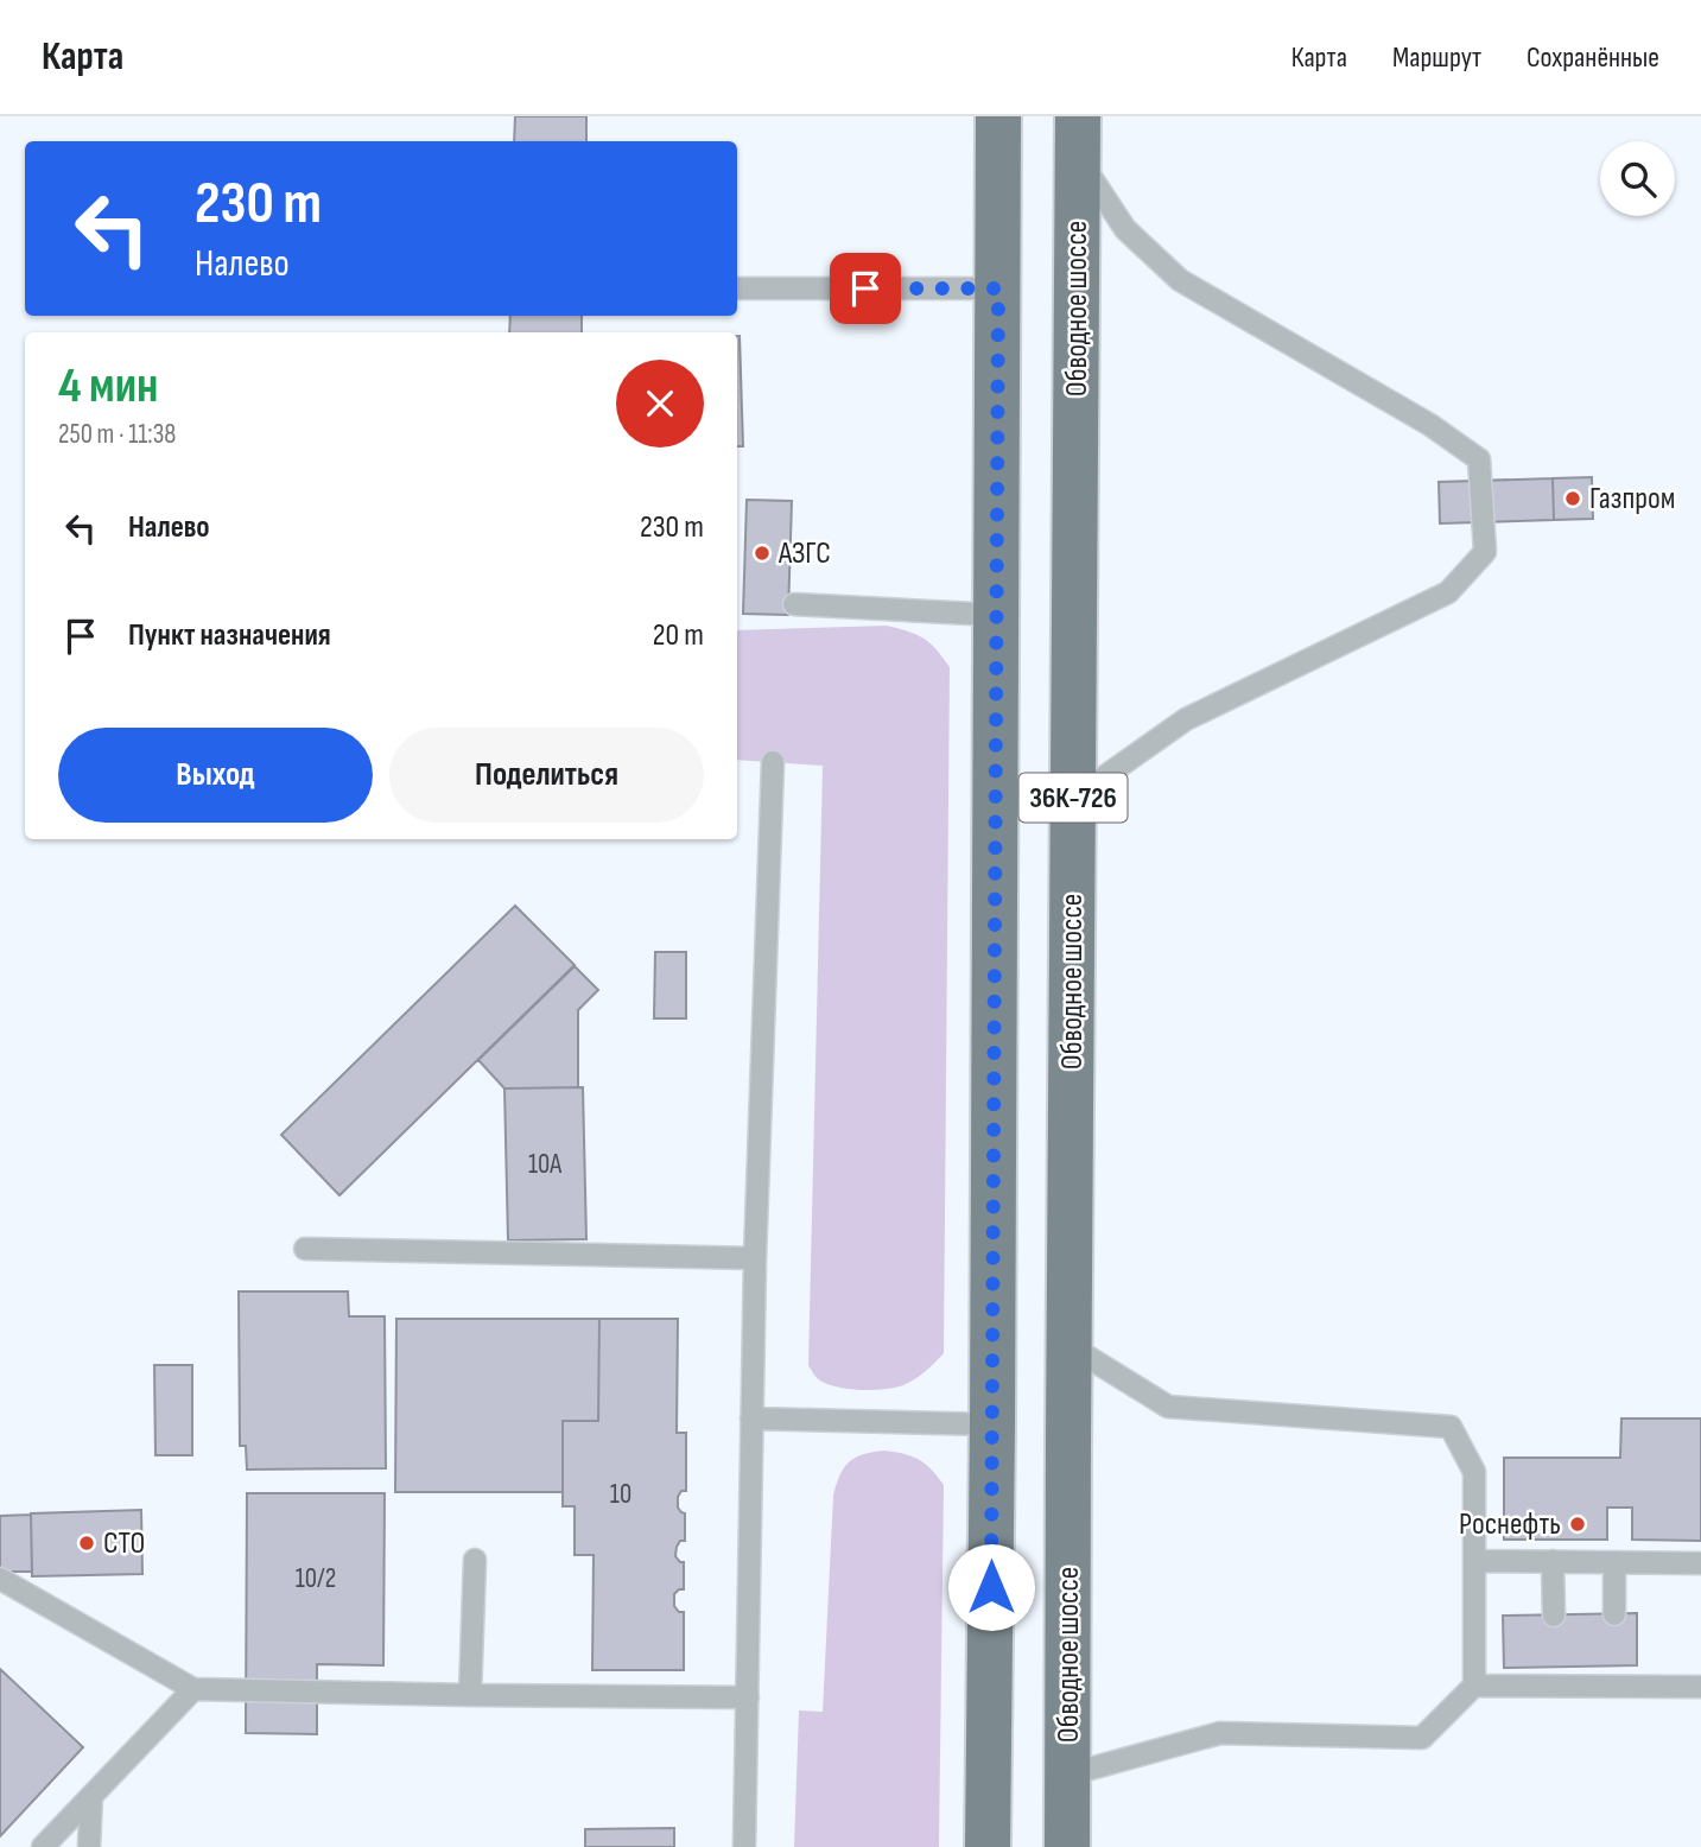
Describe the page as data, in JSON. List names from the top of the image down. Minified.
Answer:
{"streets":{"main road":["Обводное шоссе","36К-726"]},"places":["Газпром","АЗГС","Роснефть","СТО"],"house_numbers":["10А","10","10/2"],"page":{"header":"Карта","nav":["Карта","Маршрут","Сохранённые"],"turn":["230 m","Налево"],"heading":["4 мин","250 m · 11:38"],"list":[{"name":"Налево","value":"230 m"},{"name":"Пункт назначения","value":"20 m"}],"buttons":["Выход","Поделиться"]}}
